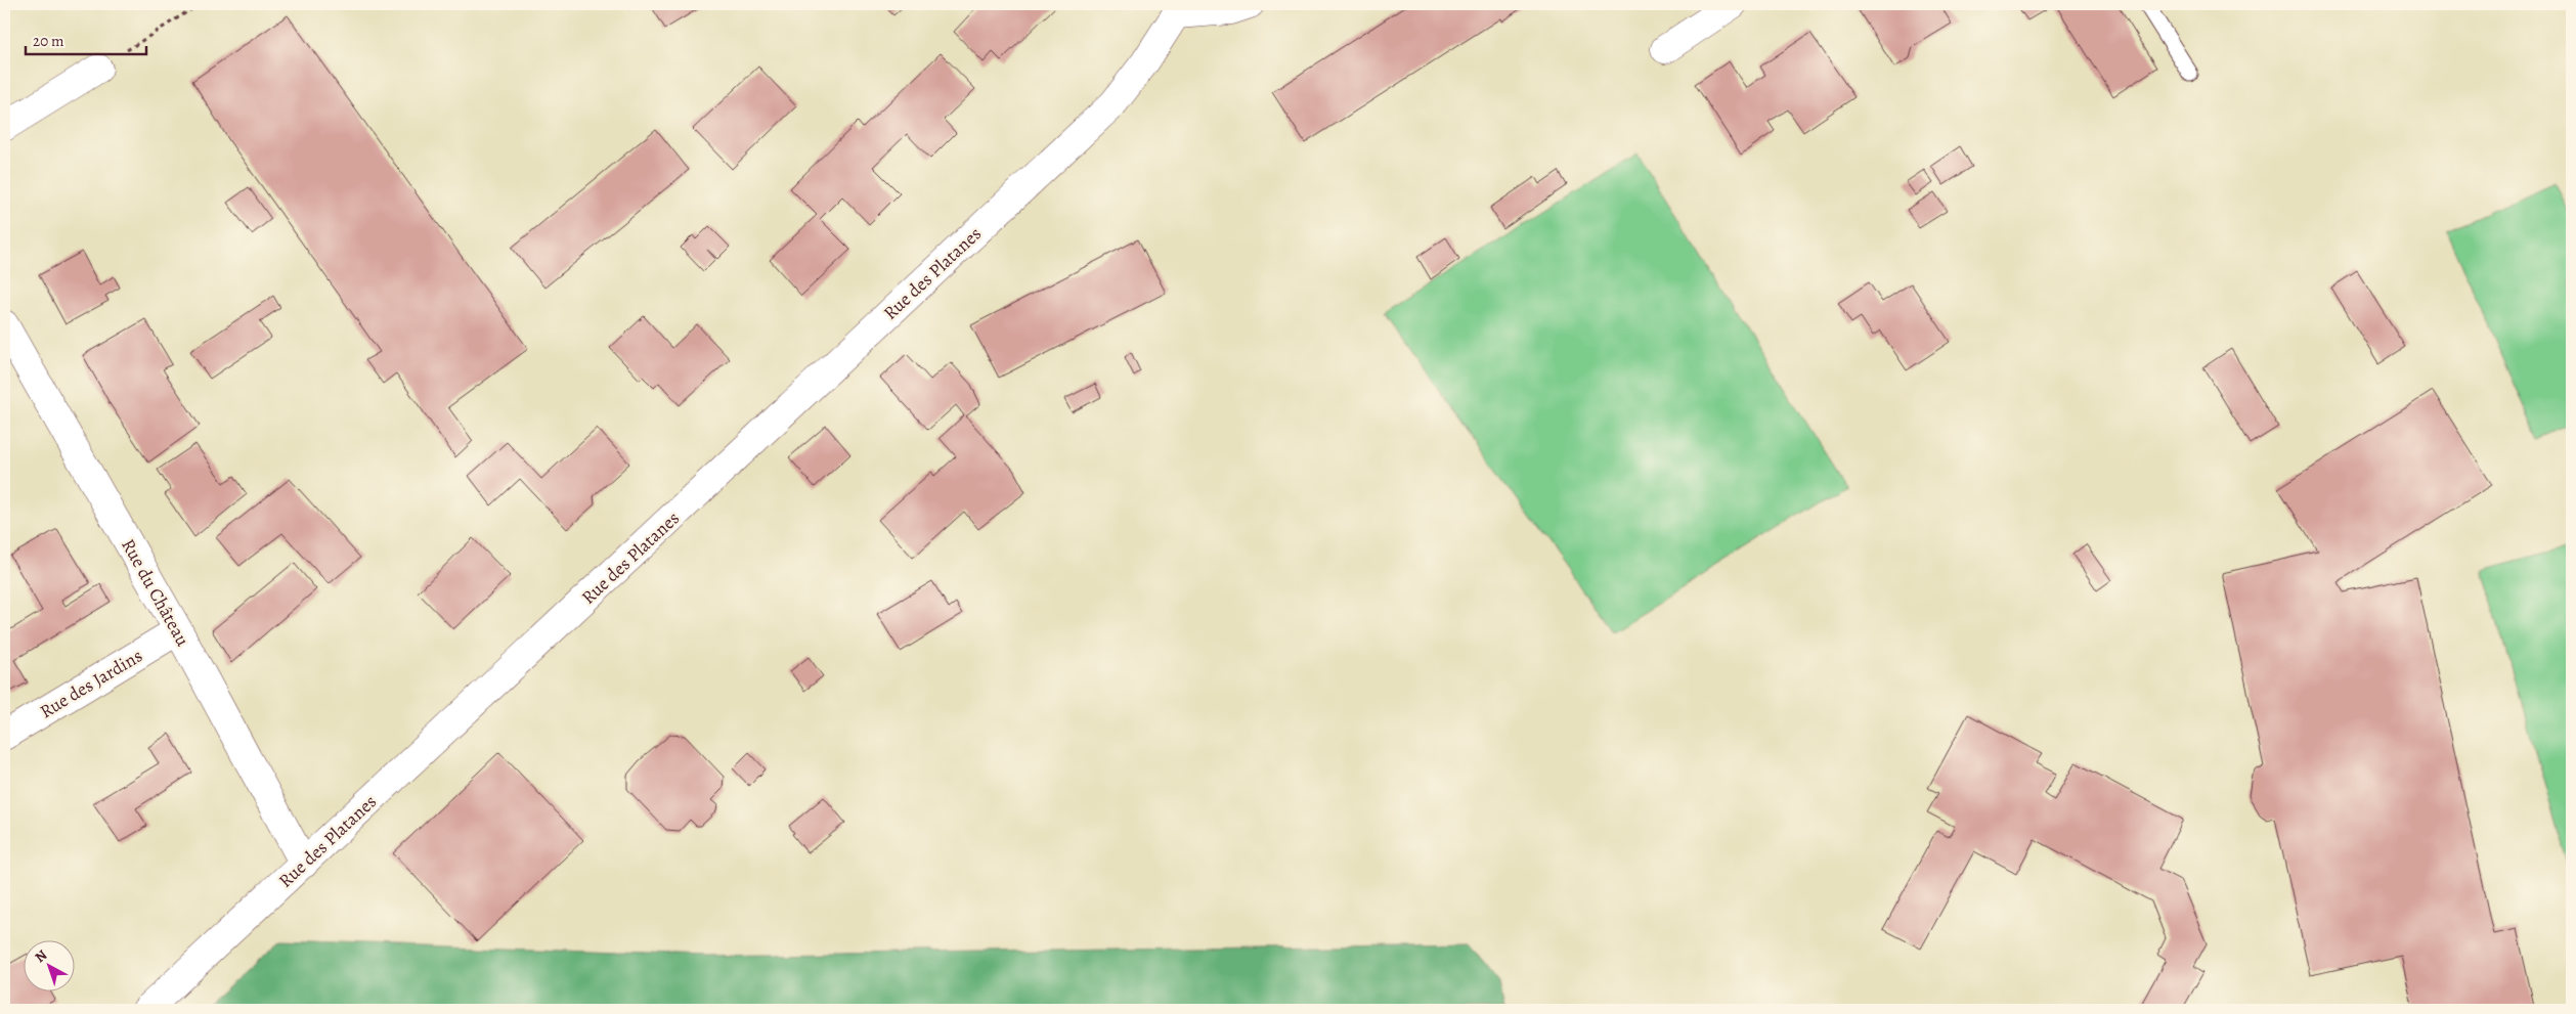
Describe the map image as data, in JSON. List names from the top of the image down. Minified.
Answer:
{"streets":{"street":["Rue des Platanes","Rue du Château","Rue des Jardins"]},"crossings":[["Rue des Platanes","Rue du Château"],["Rue du Château","Rue des Jardins"]],"scale_bar":"20 m","north":"top left"}
